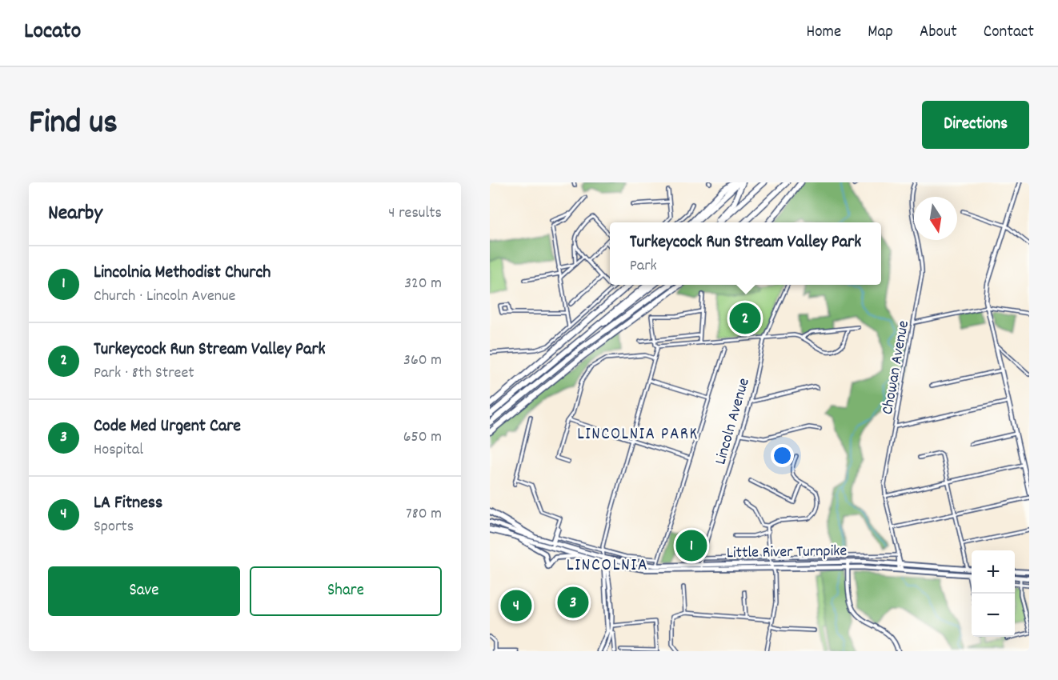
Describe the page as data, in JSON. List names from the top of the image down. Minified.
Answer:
{"streets":{"main road":["Little River Turnpike"],"street":["Chowan Avenue","Lincoln Avenue"]},"crossings":[["Chowan Avenue","Little River Turnpike"],["Lincoln Avenue","Little River Turnpike"]],"districts":["LINCOLNIA PARK","LINCOLNIA"],"north":"bottom","page":{"header":"Locato","nav":["Home","Map","About","Contact"],"title":"Find us","buttons":["Directions",["Save","Share"]],"heading":["Nearby","4 results"],"popup":["Turkeycock Run Stream Valley Park","Park"],"list":[{"mark":"1","name":"Lincolnia Methodist Church","note":"Church · Lincoln Avenue","value":"320 m"},{"mark":"2","name":"Turkeycock Run Stream Valley Park","note":"Park · 8th Street","value":"360 m"},{"mark":"3","name":"Code Med Urgent Care","note":"Hospital","value":"650 m"},{"mark":"4","name":"LA Fitness","note":"Sports","value":"780 m"}],"pins":["2","1","3","4"],"map_buttons":["+","−"]}}
